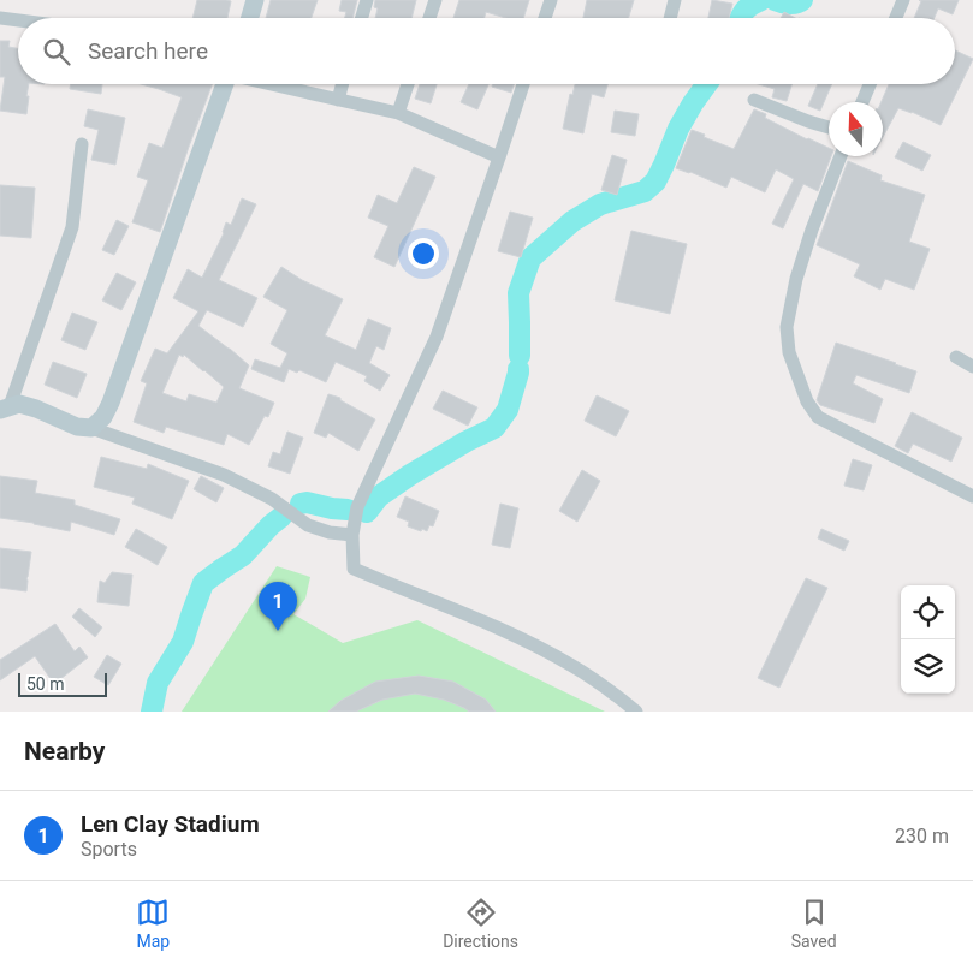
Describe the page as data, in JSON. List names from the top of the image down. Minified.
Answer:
{"scale_bar":"50 m","north":"top","page":{"search":"Search here","pins":"1","scale":"50 m","heading":"Nearby","list":[{"mark":"1","name":"Len Clay Stadium","note":"Sports","value":"230 m"}],"nav":["Map","Directions","Saved"]}}
